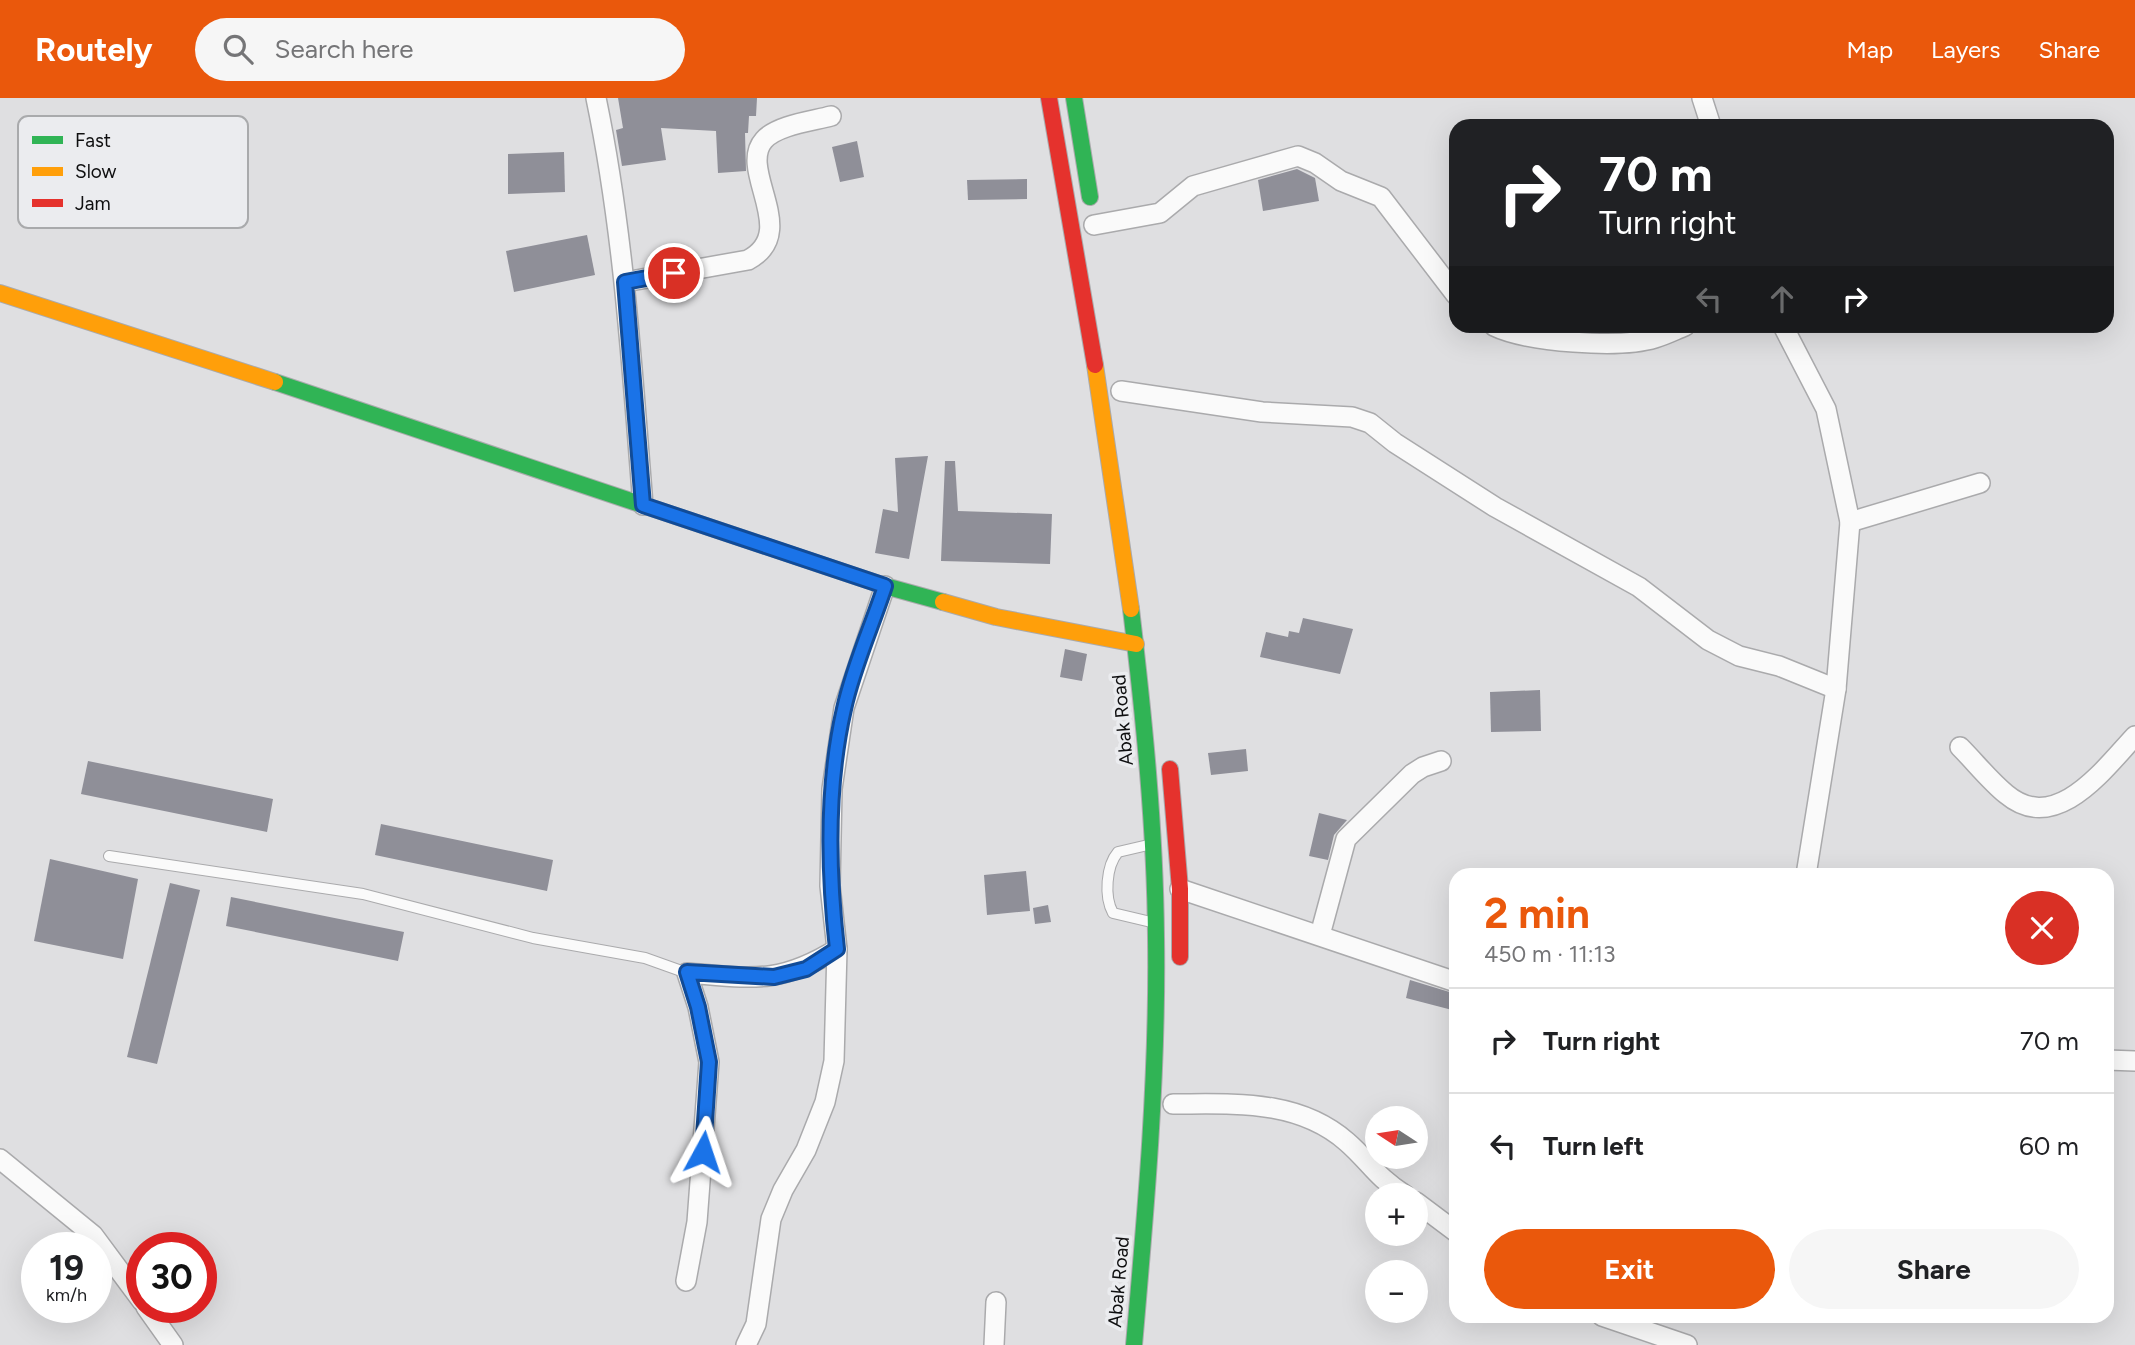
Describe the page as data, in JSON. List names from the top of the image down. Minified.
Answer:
{"streets":{"main road":["Abak Road"]},"legend":["Fast","Slow","Jam"],"north":"left","page":{"header":"Routely","search":"Search here","nav":["Map","Layers","Share"],"turn":["70 m","Turn right"],"heading":["2 min","450 m · 11:13"],"list":[{"name":"Turn right","value":"70 m"},{"name":"Turn left","value":"60 m"}],"map_buttons":["+","−"],"buttons":["Exit","Share"],"speed":"19 km/h","limit":"30"}}
